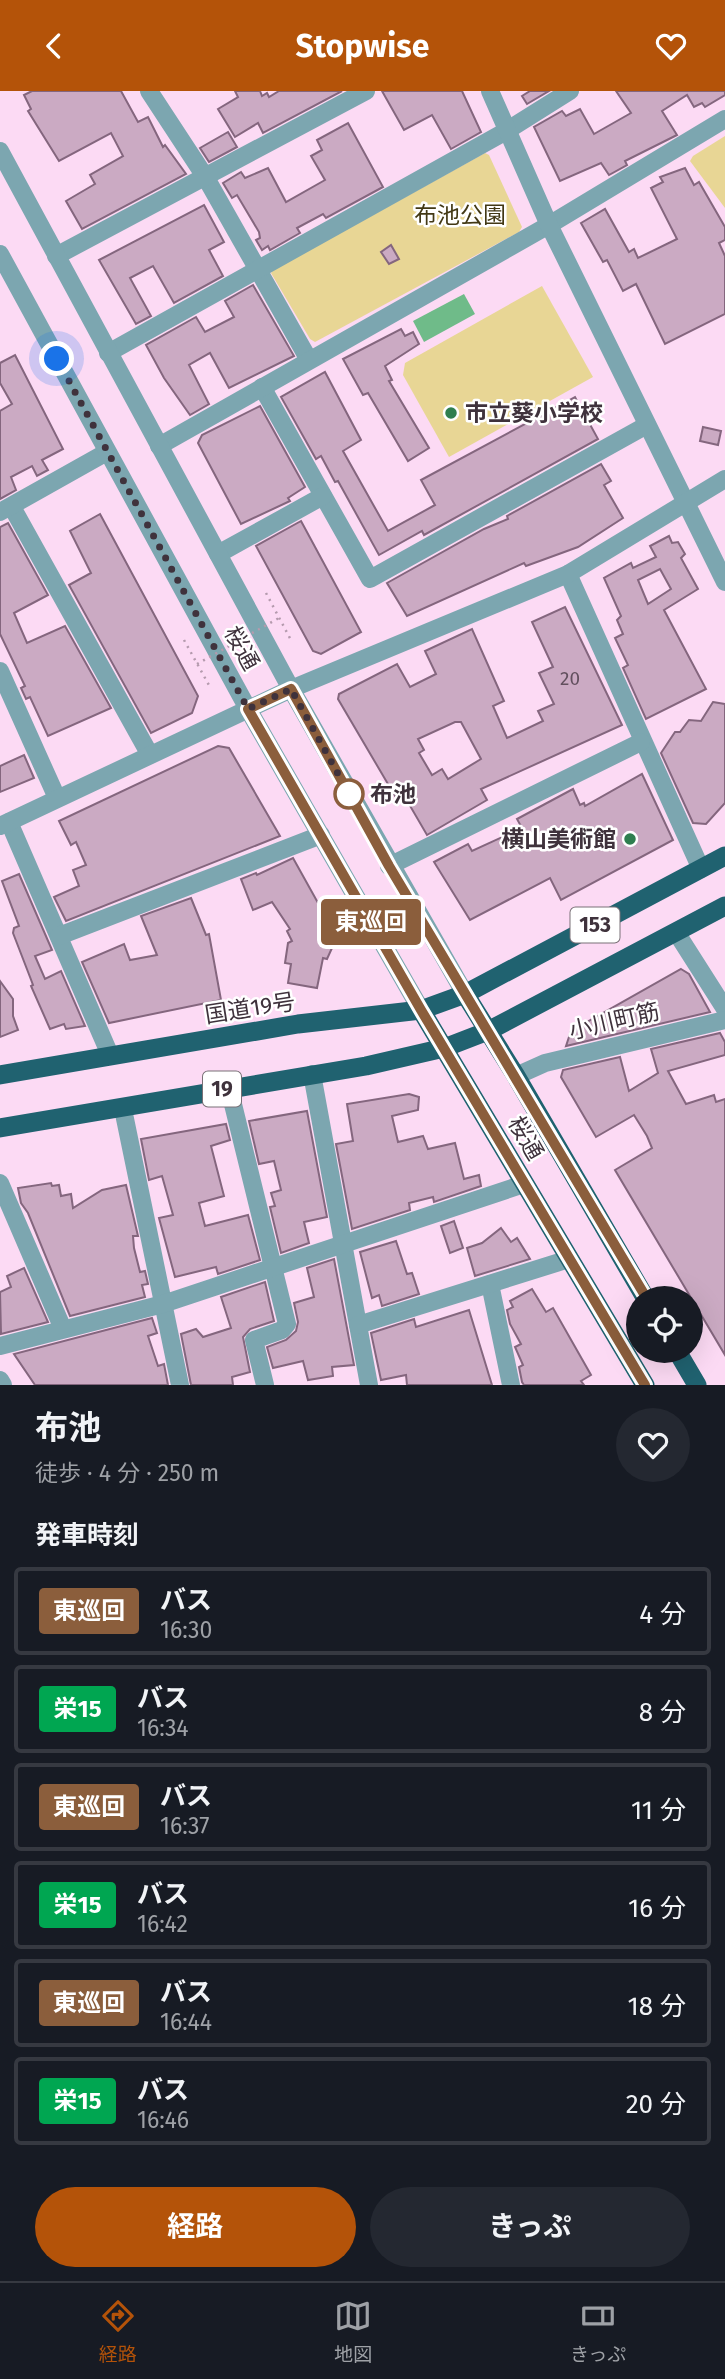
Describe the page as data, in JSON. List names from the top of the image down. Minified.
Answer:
{"streets":{"highway":["桜通","153","国道19号","19"],"street":["小川町筋"]},"crossings":[["桜通","153"],["桜通","国道19号"],["桜通","小川町筋"],["桜通","19"],["153","国道19号"],["153","19"]],"parks":["布池公園"],"places":["市立葵小学校","布池","横山美術館"],"lines":["bus line 東巡回"],"house_numbers":["20"],"page":{"header":"Stopwise","on_map":"東巡回","heading":[["布池","徒歩 · 4 分 · 250 m"],"発車時刻"],"list":[{"mark":"東巡回","name":"バス","note":"16:30","value":"4 分"},{"mark":"栄15","name":"バス","note":"16:34","value":"8 分"},{"mark":"東巡回","name":"バス","note":"16:37","value":"11 分"},{"mark":"栄15","name":"バス","note":"16:42","value":"16 分"},{"mark":"東巡回","name":"バス","note":"16:44","value":"18 分"},{"mark":"栄15","name":"バス","note":"16:46","value":"20 分"}],"buttons":["経路","きっぷ"],"tabs":["経路","地図","きっぷ"]}}
